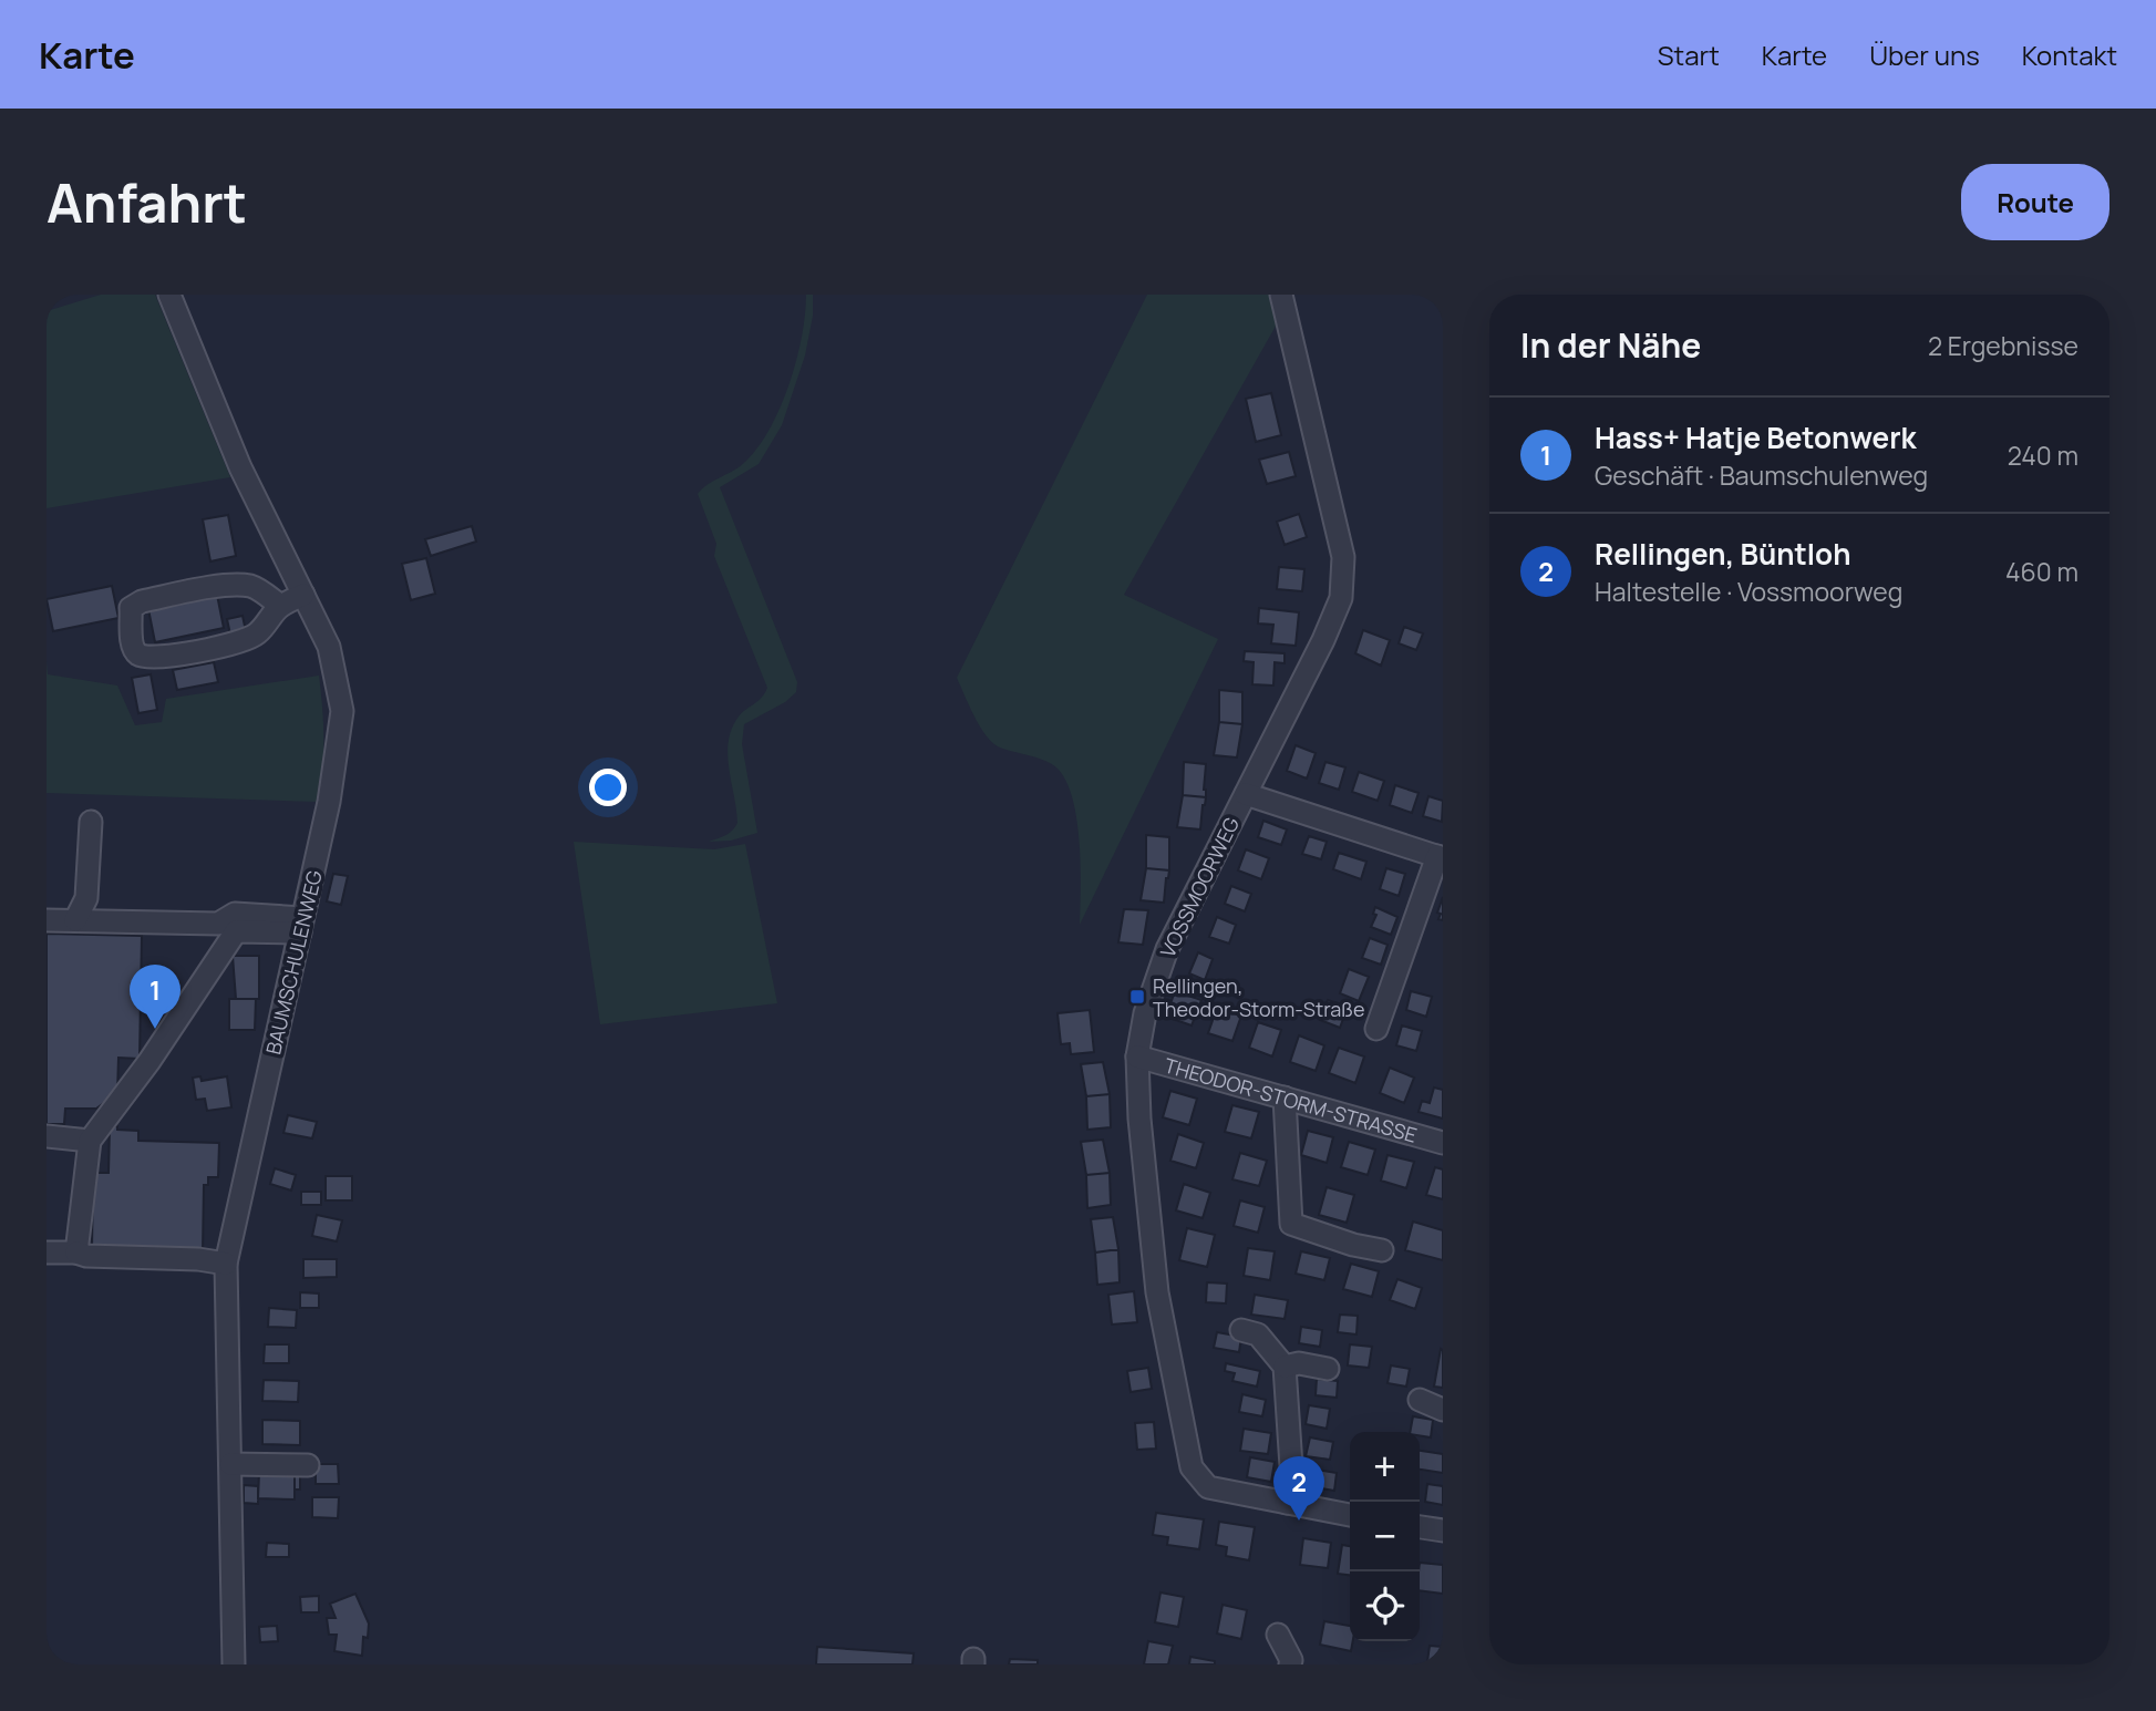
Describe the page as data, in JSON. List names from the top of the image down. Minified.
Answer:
{"streets":{"street":["VOSSMOORWEG","BAUMSCHULENWEG","THEODOR-STORM-STRASSE"]},"crossings":[["VOSSMOORWEG","THEODOR-STORM-STRASSE"]],"places":{"transit":["Rellingen, Theodor-Storm-Straße"]},"page":{"header":"Karte","nav":["Start","Karte","Über uns","Kontakt"],"buttons":"Route","title":"Anfahrt","heading":["In der Nähe","2 Ergebnisse"],"list":[{"mark":"1","name":"Hass+ Hatje Betonwerk","note":"Geschäft · Baumschulenweg","value":"240 m"},{"mark":"2","name":"Rellingen, Büntloh","note":"Haltestelle · Vossmoorweg","value":"460 m"}],"pins":["1","2"],"map_buttons":["+","−"]}}
